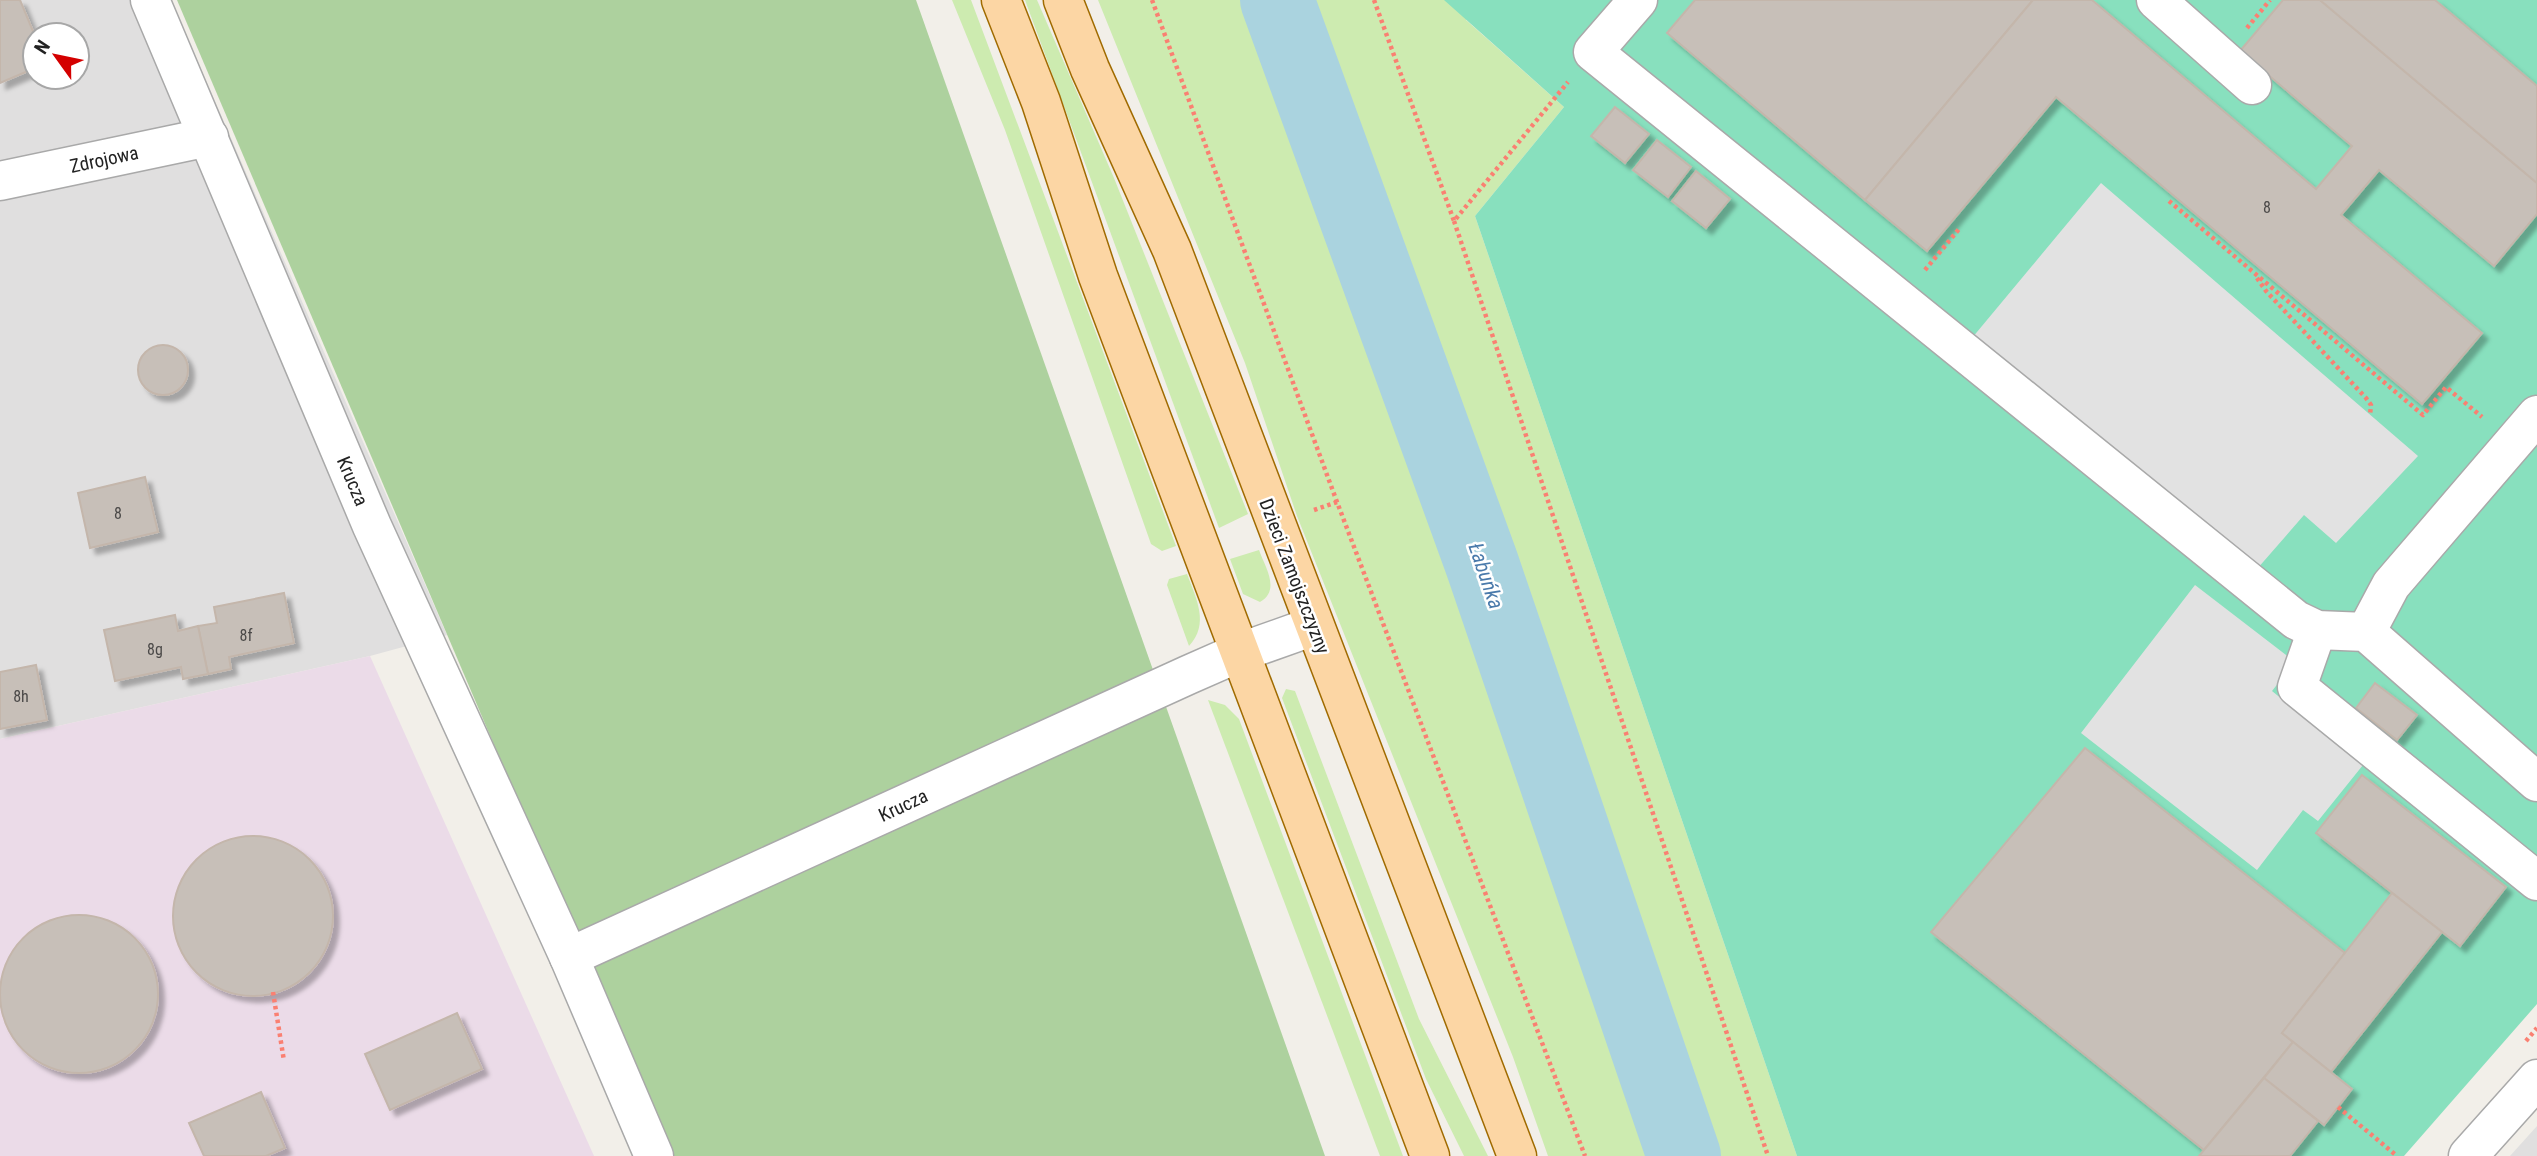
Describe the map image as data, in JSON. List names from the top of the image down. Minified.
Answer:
{"streets":{"main road":["Dzieci Zamojszczyzny"],"street":["Zdrojowa","Krucza"]},"crossings":[["Zdrojowa","Krucza"],["Krucza","Dzieci Zamojszczyzny"]],"water":["Łabuńka"],"house_numbers":["8","8","8f","8g","8h"],"north":"top left"}
